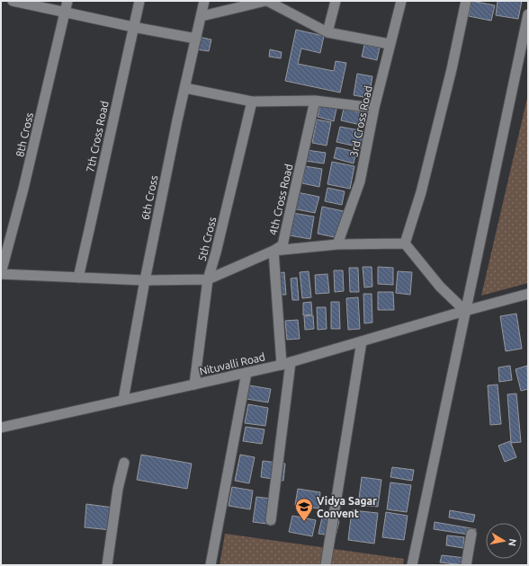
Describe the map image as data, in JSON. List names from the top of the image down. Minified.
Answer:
{"streets":{"street":["3rd Cross Road","8th Cross","7th Cross Road","6th Cross","4th Cross Road","5th Cross","Nituvalli Road"]},"crossings":[["6th Cross","Nituvalli Road"],["4th Cross Road","Nituvalli Road"],["5th Cross","Nituvalli Road"]],"places":{"school or university":["Vidya Sagar Convent"]},"north":"right"}
